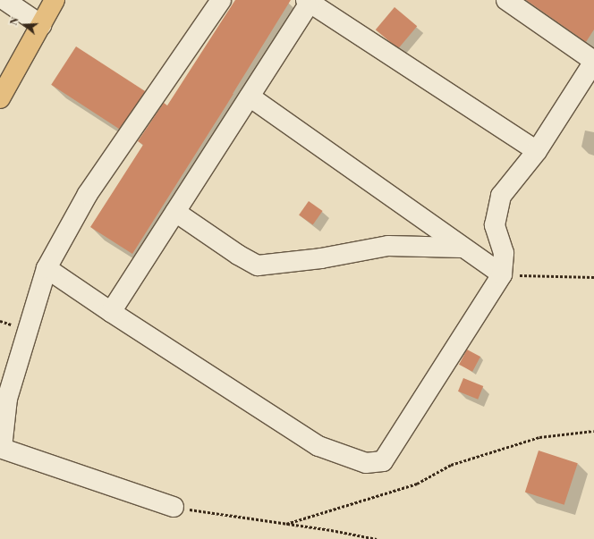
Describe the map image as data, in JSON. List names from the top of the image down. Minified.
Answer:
{"north":"left"}
